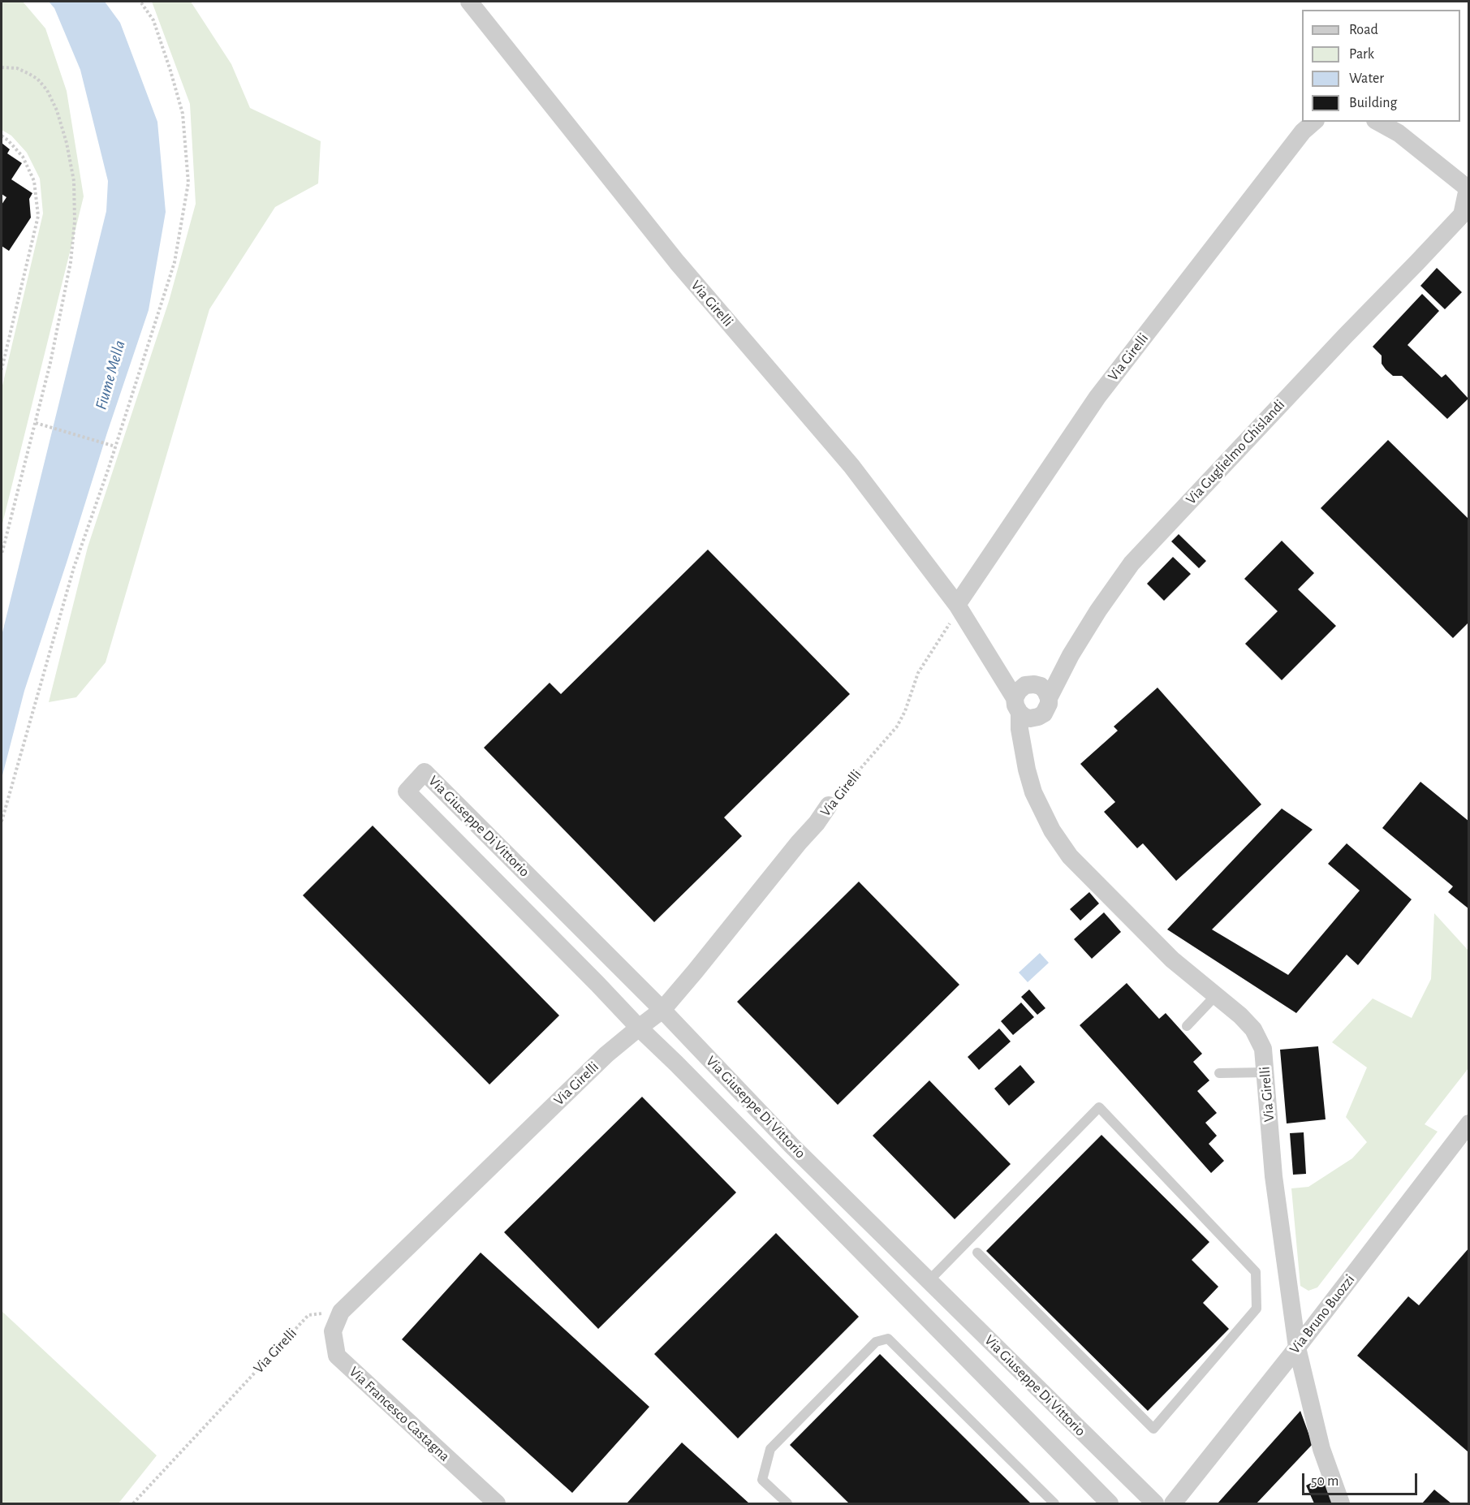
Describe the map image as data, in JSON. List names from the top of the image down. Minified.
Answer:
{"streets":{"street":["Via Girelli","Via Guglielmo Ghislandi","Via Giuseppe Di Vittorio","Via Bruno Buozzi","Via Francesco Castagna"]},"crossings":[["Via Girelli","Via Guglielmo Ghislandi"],["Via Girelli","Via Giuseppe Di Vittorio"],["Via Girelli","Via Bruno Buozzi"],["Via Girelli","Via Francesco Castagna"]],"water":["Fiume Mella"],"legend":["Road","Park","Water","Building"],"scale_bar":"50 m"}
